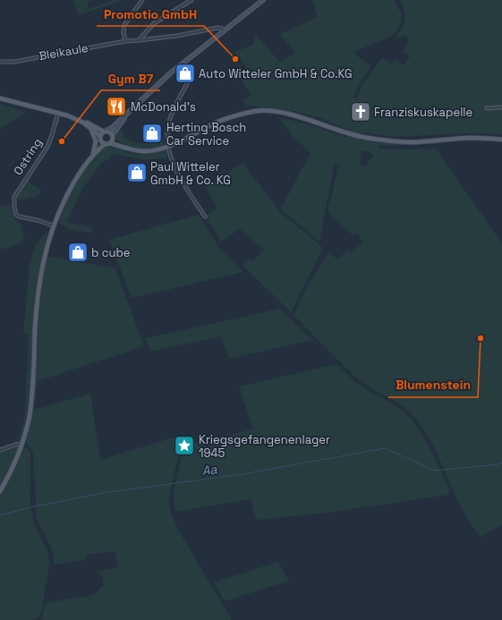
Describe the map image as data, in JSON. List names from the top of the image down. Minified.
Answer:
{"streets":{"street":["Bleikaule","Ostring"]},"water":["Aa"],"places":{"other":["Promotio GmbH","Gym B7","Blumenstein"],"shop":["Auto Witteler GmbH & Co.KG","Herting Bosch Car Service","Paul Witteler GmbH & Co. KG","b cube"],"restaurant":["McDonald's"],"church":["Franziskuskapelle"],"place":["Kriegsgefangenenlager 1945"]}}
